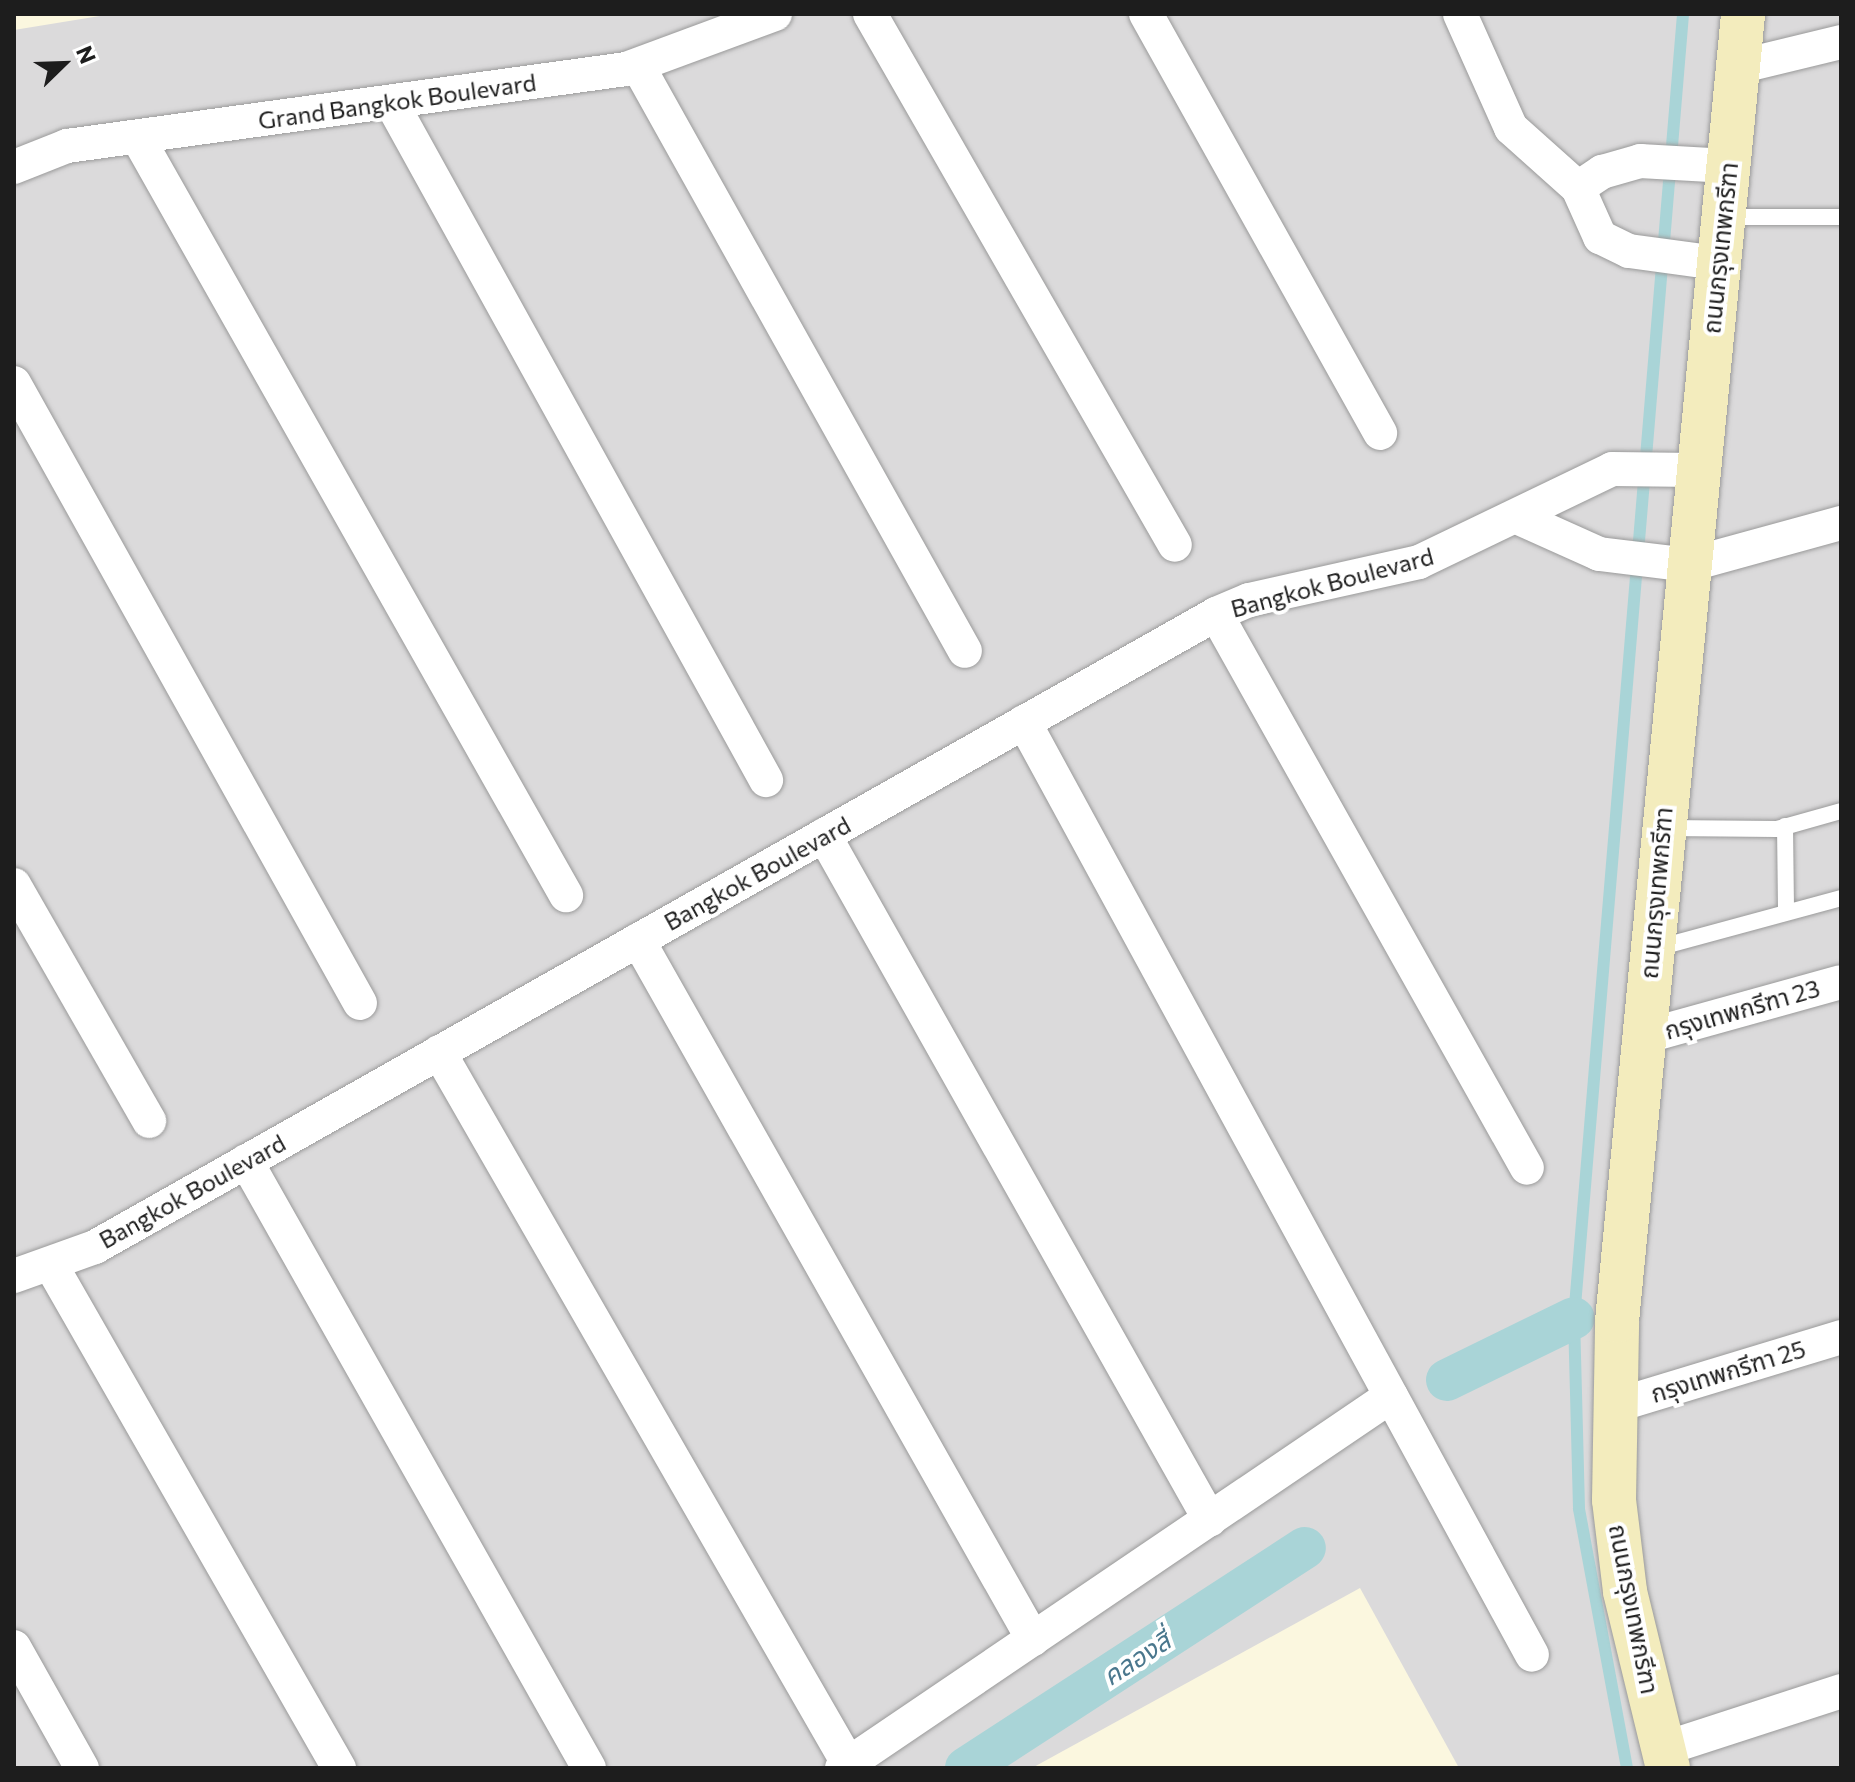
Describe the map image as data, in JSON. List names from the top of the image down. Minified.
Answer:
{"streets":{"main road":["ถนนกรุงเทพกรีฑา"],"street":["Grand Bangkok Boulevard","Bangkok Boulevard","กรุงเทพกรีฑา 23","กรุงเทพกรีฑา 25"]},"crossings":[["ถนนกรุงเทพกรีฑา","Bangkok Boulevard"],["ถนนกรุงเทพกรีฑา","กรุงเทพกรีฑา 23"],["ถนนกรุงเทพกรีฑา","กรุงเทพกรีฑา 25"]],"water":["คลองสี่"],"north":"top right"}
